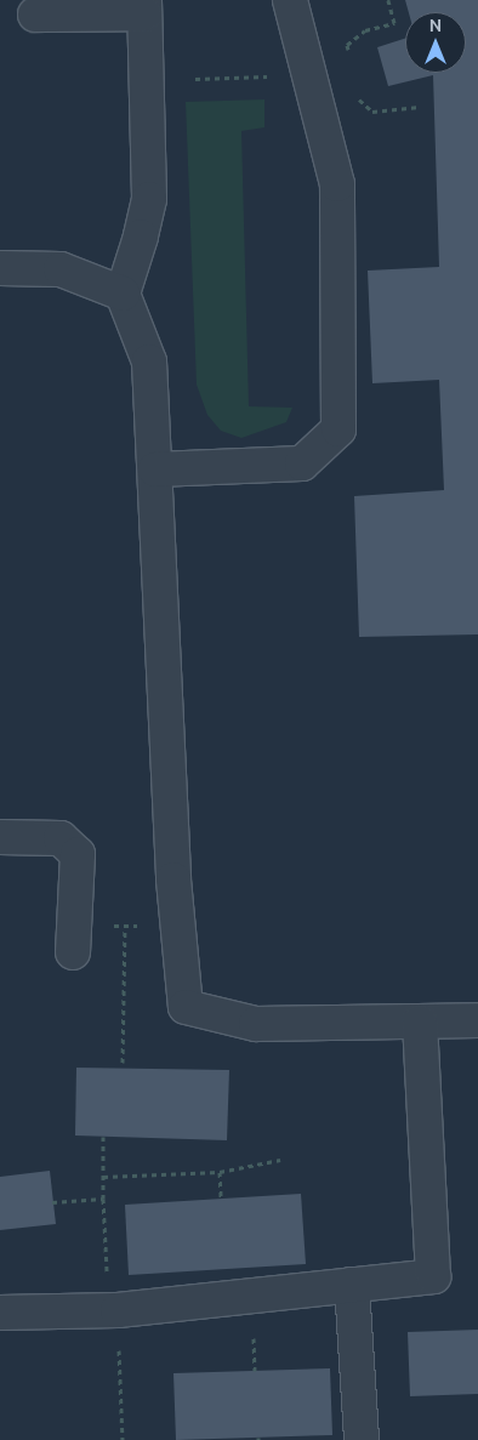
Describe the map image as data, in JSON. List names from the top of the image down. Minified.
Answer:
{"north":"top"}
